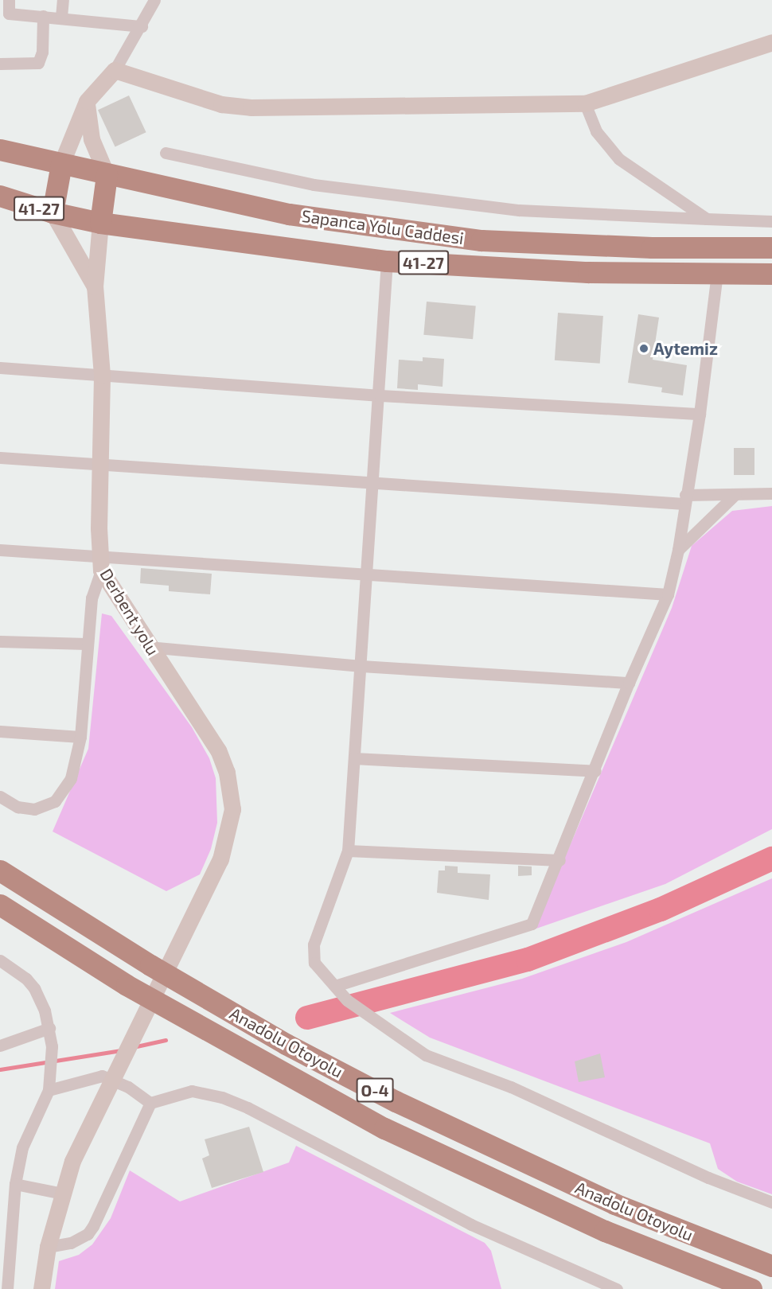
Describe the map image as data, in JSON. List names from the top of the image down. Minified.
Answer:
{"streets":{"highway":["41-27","Sapanca Yolu Caddesi","Anadolu Otoyolu","O-4"],"main road":["Derbent yolu"]},"crossings":[["Sapanca Yolu Caddesi","Derbent yolu"]],"places":["Aytemiz"]}
